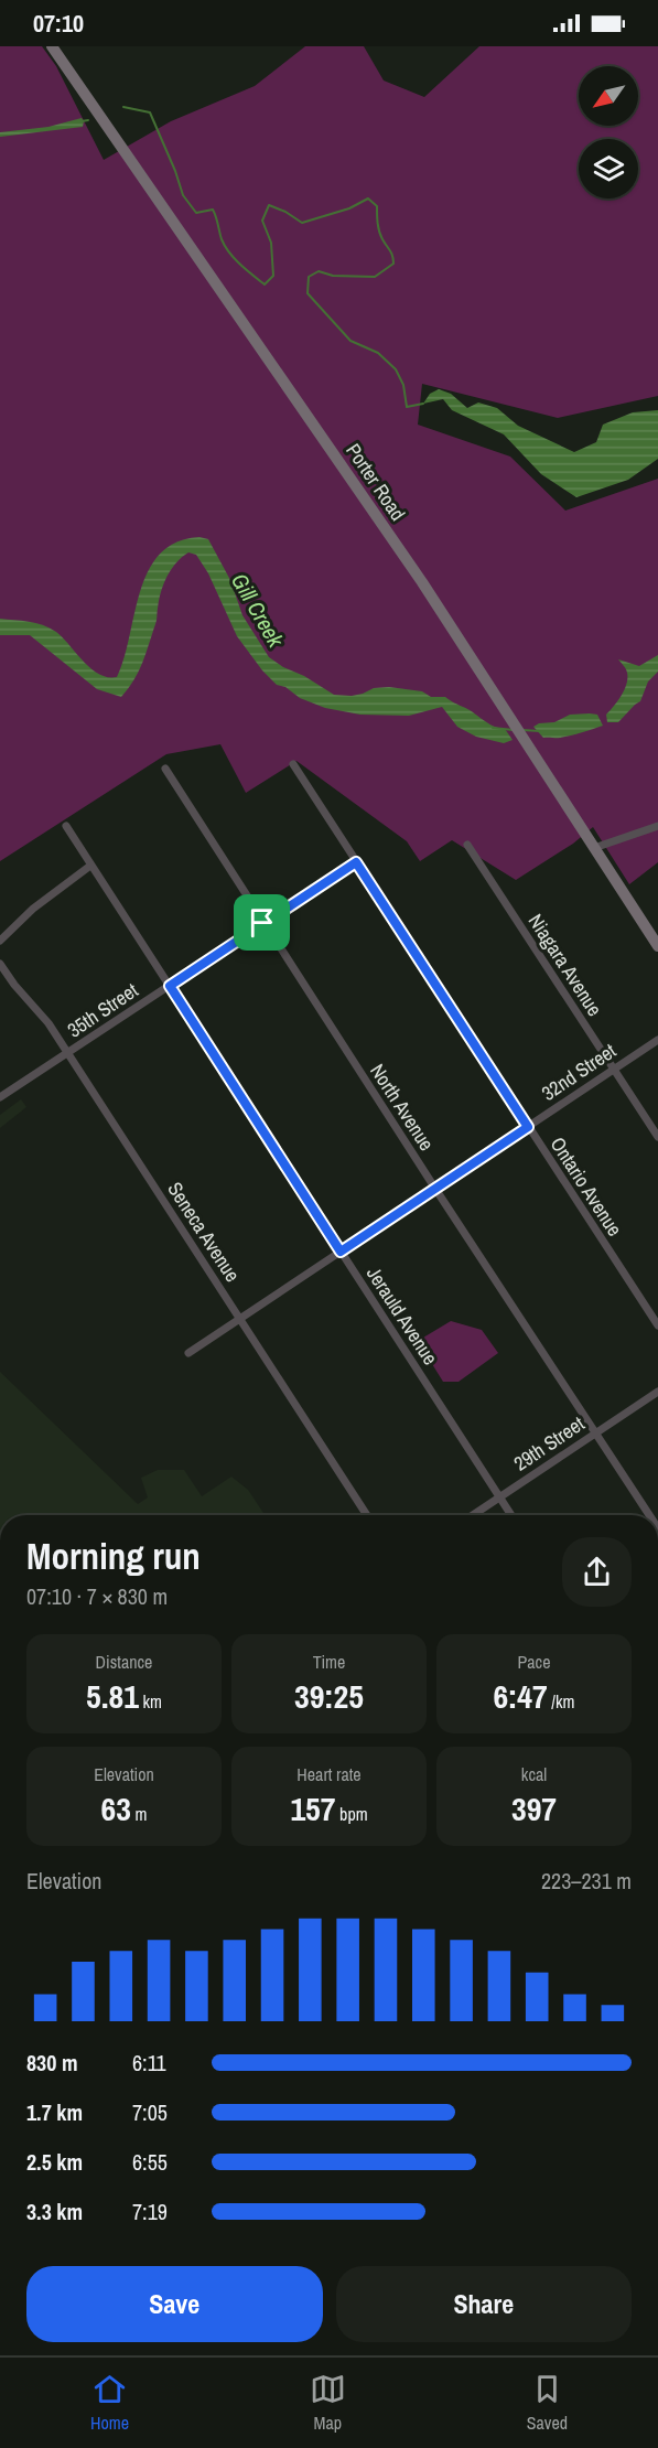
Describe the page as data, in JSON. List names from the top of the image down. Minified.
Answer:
{"streets":{"main road":["Porter Road"],"street":["Niagara Avenue","35th Street","32nd Street","North Avenue","Ontario Avenue","Seneca Avenue","Jerauld Avenue","29th Street"]},"crossings":[["Niagara Avenue","32nd Street"],["35th Street","North Avenue"],["35th Street","Ontario Avenue"],["35th Street","Seneca Avenue"],["35th Street","Jerauld Avenue"],["32nd Street","North Avenue"],["32nd Street","Ontario Avenue"],["32nd Street","Seneca Avenue"],["32nd Street","Jerauld Avenue"],["North Avenue","29th Street"],["Jerauld Avenue","29th Street"]],"water":["Gill Creek"],"north":"bottom left","page":{"status":"07:10","heading":["Morning run","07:10 · 7 × 830 m"],"stats":[["Distance","5.81 km"],["Time","39:25"],["Pace","6:47 /km"],["Elevation","63 m"],["Heart rate","157 bpm"],["kcal","397"]],"chart":["Elevation","223–231 m"],"list":[{"name":"830 m","note":"6:11"},{"name":"1.7 km","note":"7:05"},{"name":"2.5 km","note":"6:55"},{"name":"3.3 km","note":"7:19"}],"buttons":["Save","Share"],"tabs":["Home","Map","Saved"]}}
